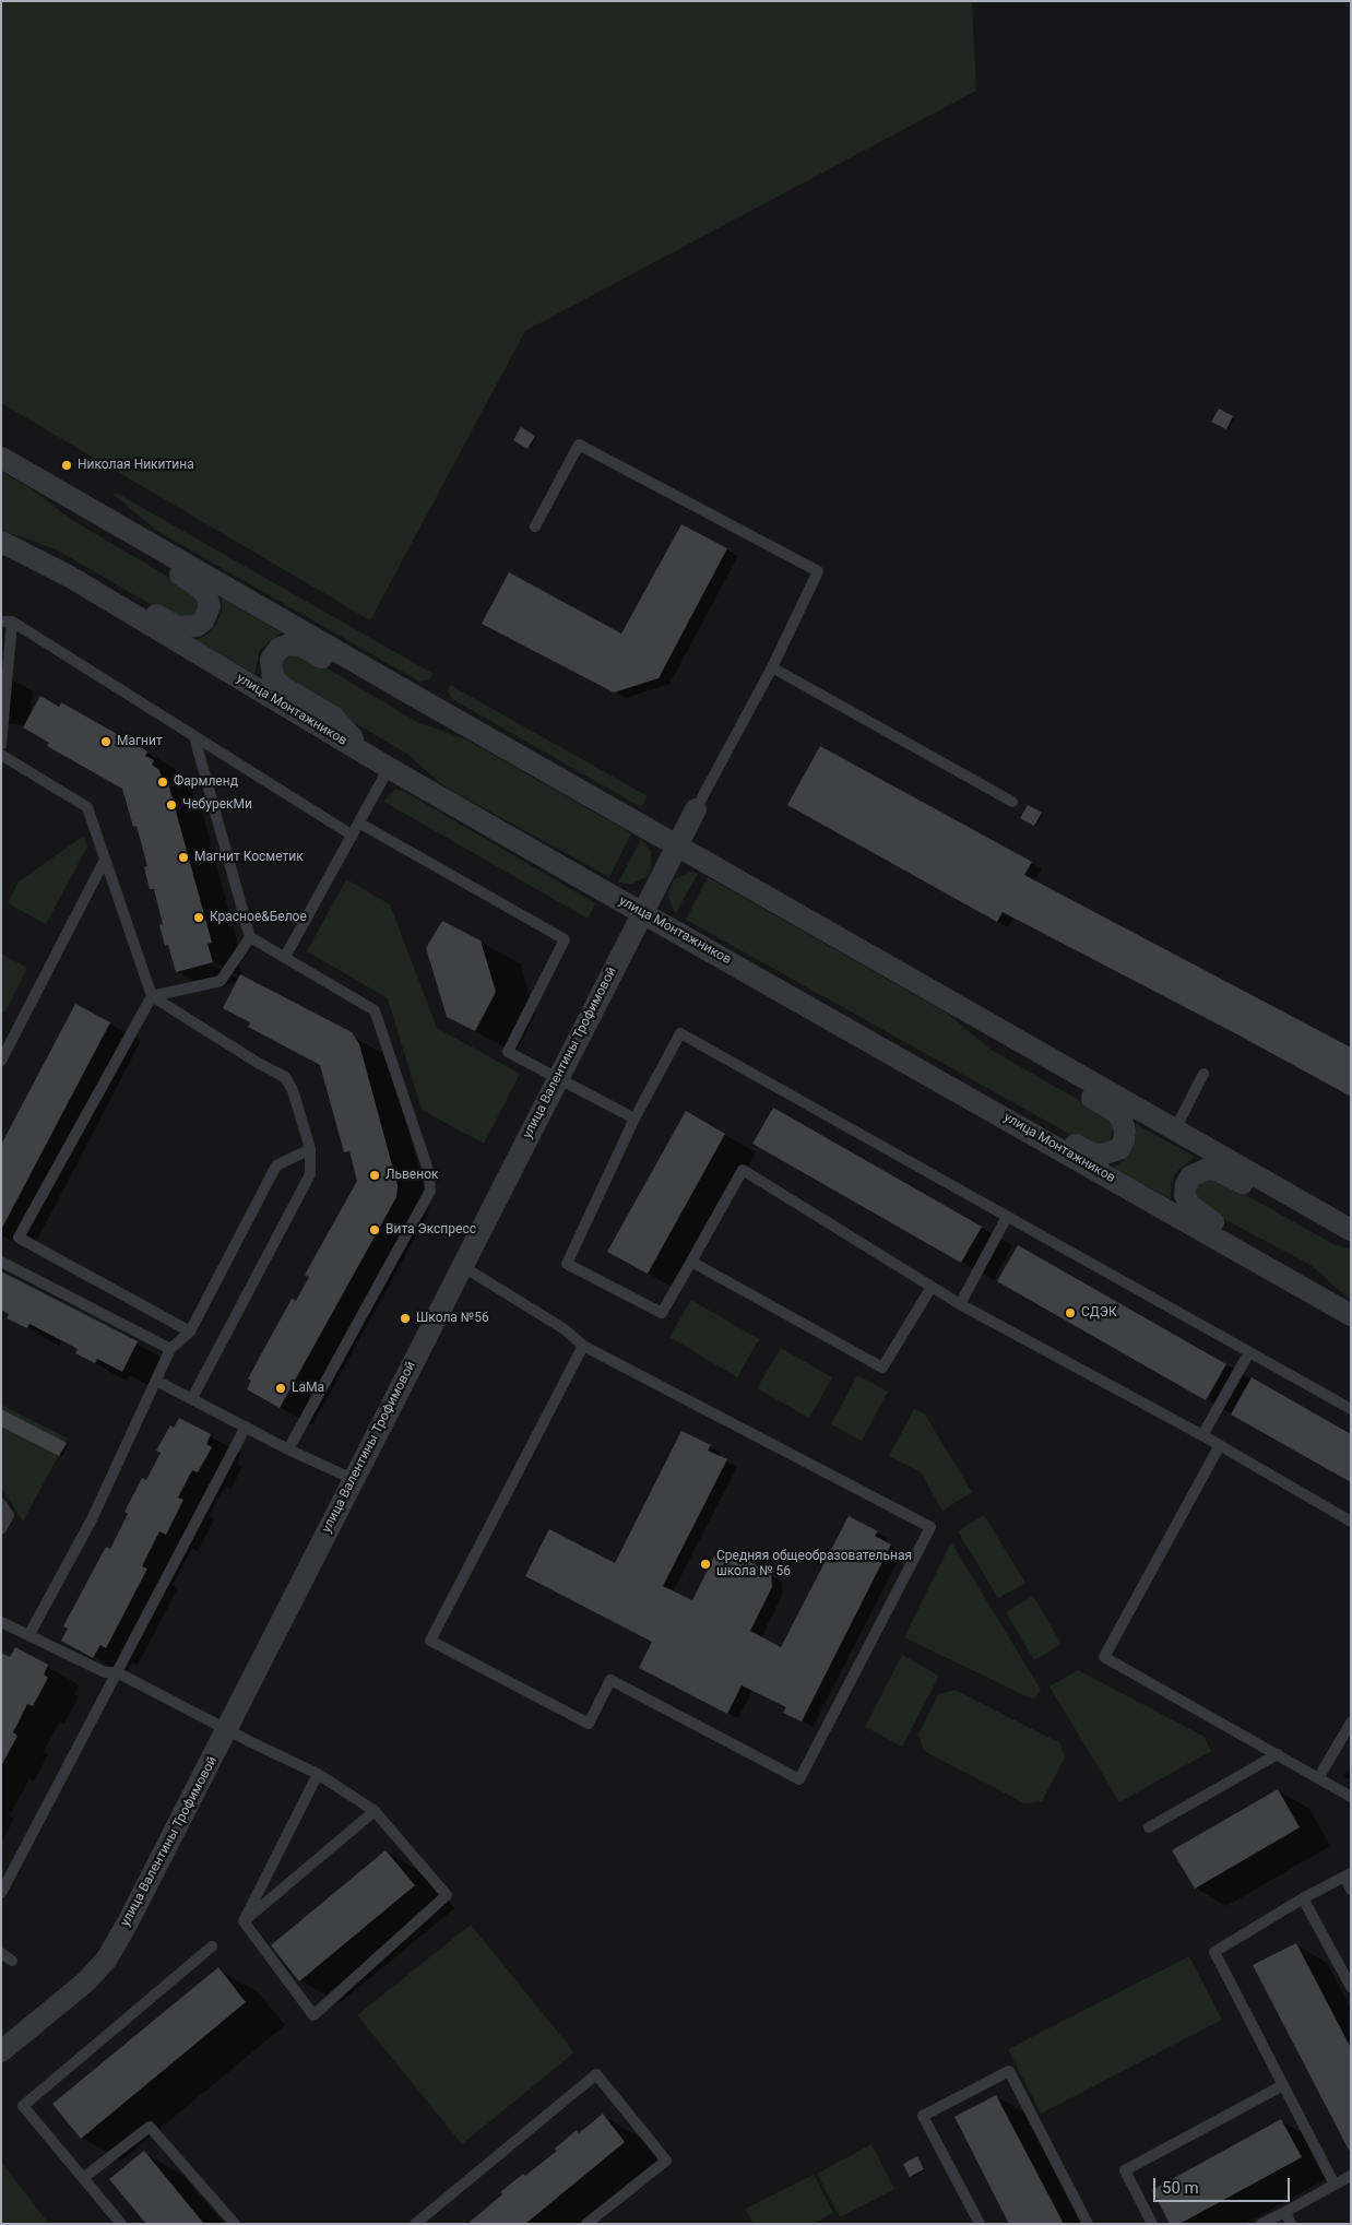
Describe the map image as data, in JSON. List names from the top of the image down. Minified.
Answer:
{"streets":{"street":["улица Монтажников","улица Валентины Трофимовой"]},"crossings":[["улица Монтажников","улица Валентины Трофимовой"]],"places":["Николая Никитина","Магнит","Фармленд","ЧебурекМи","Магнит Косметик","Красное&Белое","Львенок","Вита Экспресс","СДЭК","Школа №56","LaMa","Средняя общеобразовательная школа № 56"],"scale_bar":"50 m"}
